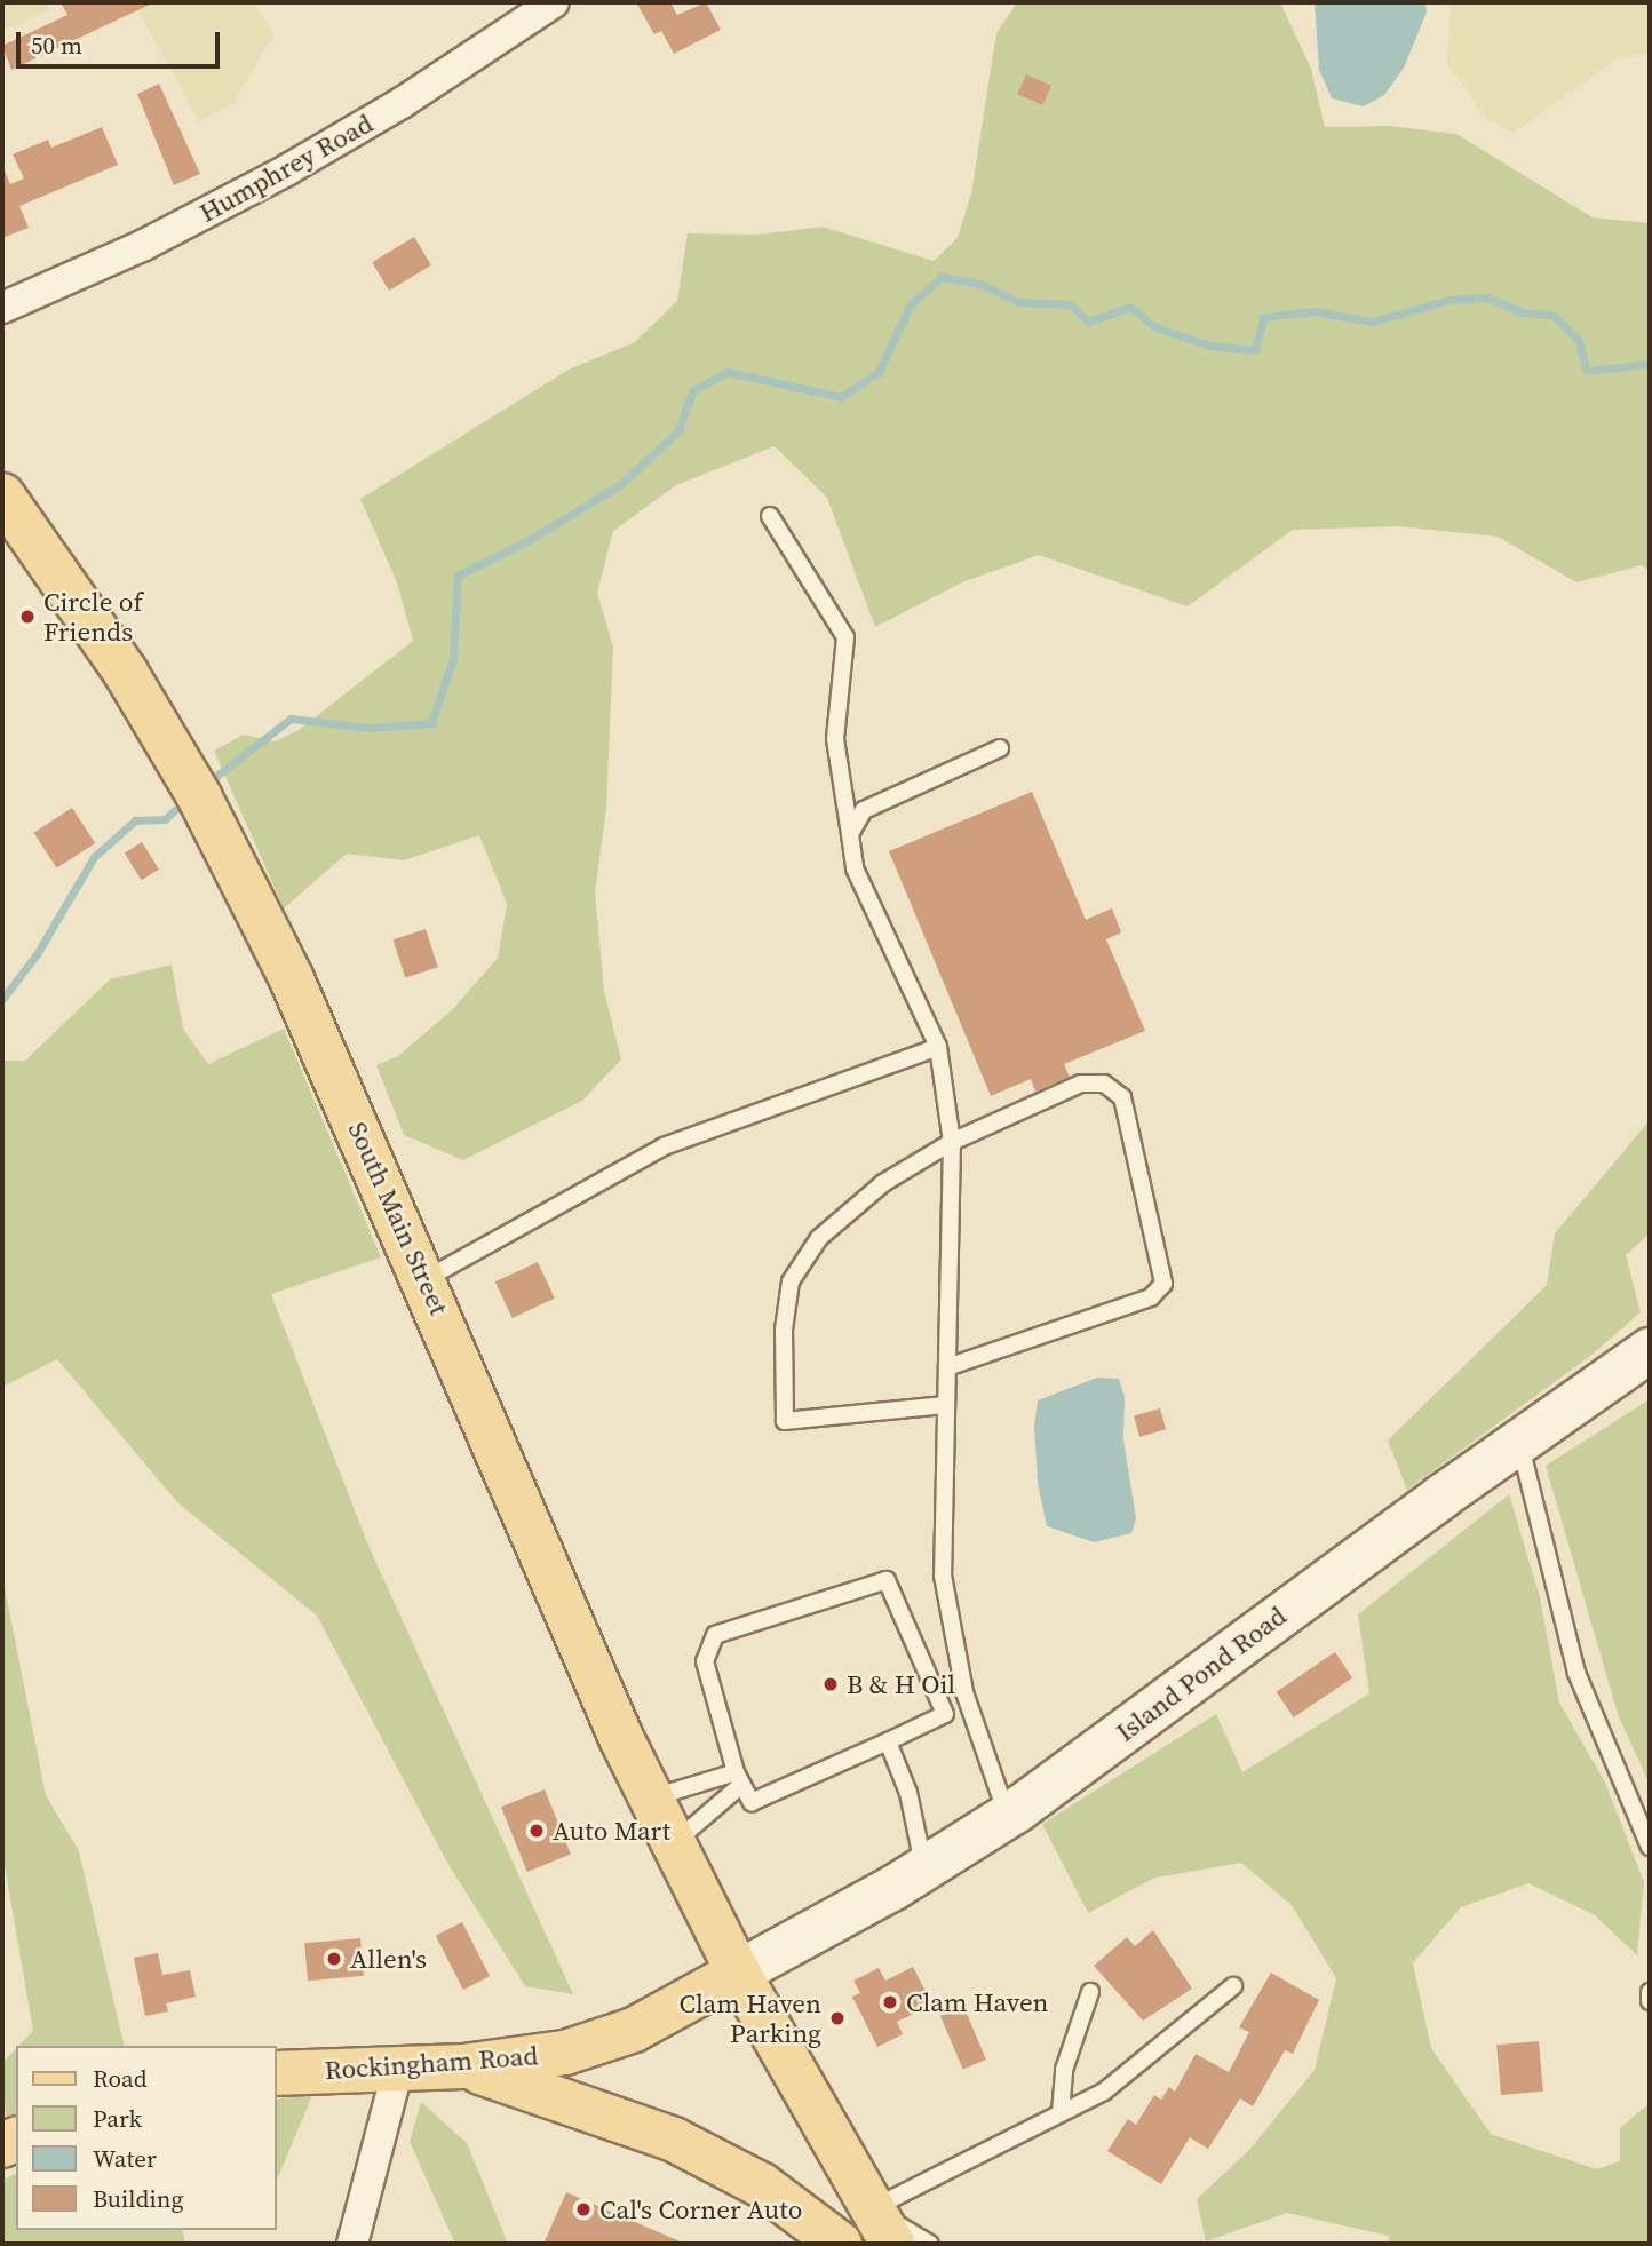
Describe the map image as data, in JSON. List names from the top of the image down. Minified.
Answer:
{"streets":{"main road":["South Main Street","Rockingham Road"],"street":["Humphrey Road","Island Pond Road"]},"crossings":[["South Main Street","Island Pond Road"],["South Main Street","Rockingham Road"],["Island Pond Road","Rockingham Road"]],"places":["Circle of Friends","B & H Oil","Auto Mart","Allen's","Clam Haven","Clam Haven Parking","Cal's Corner Auto"],"legend":["Road","Park","Water","Building"],"scale_bar":"50 m"}
